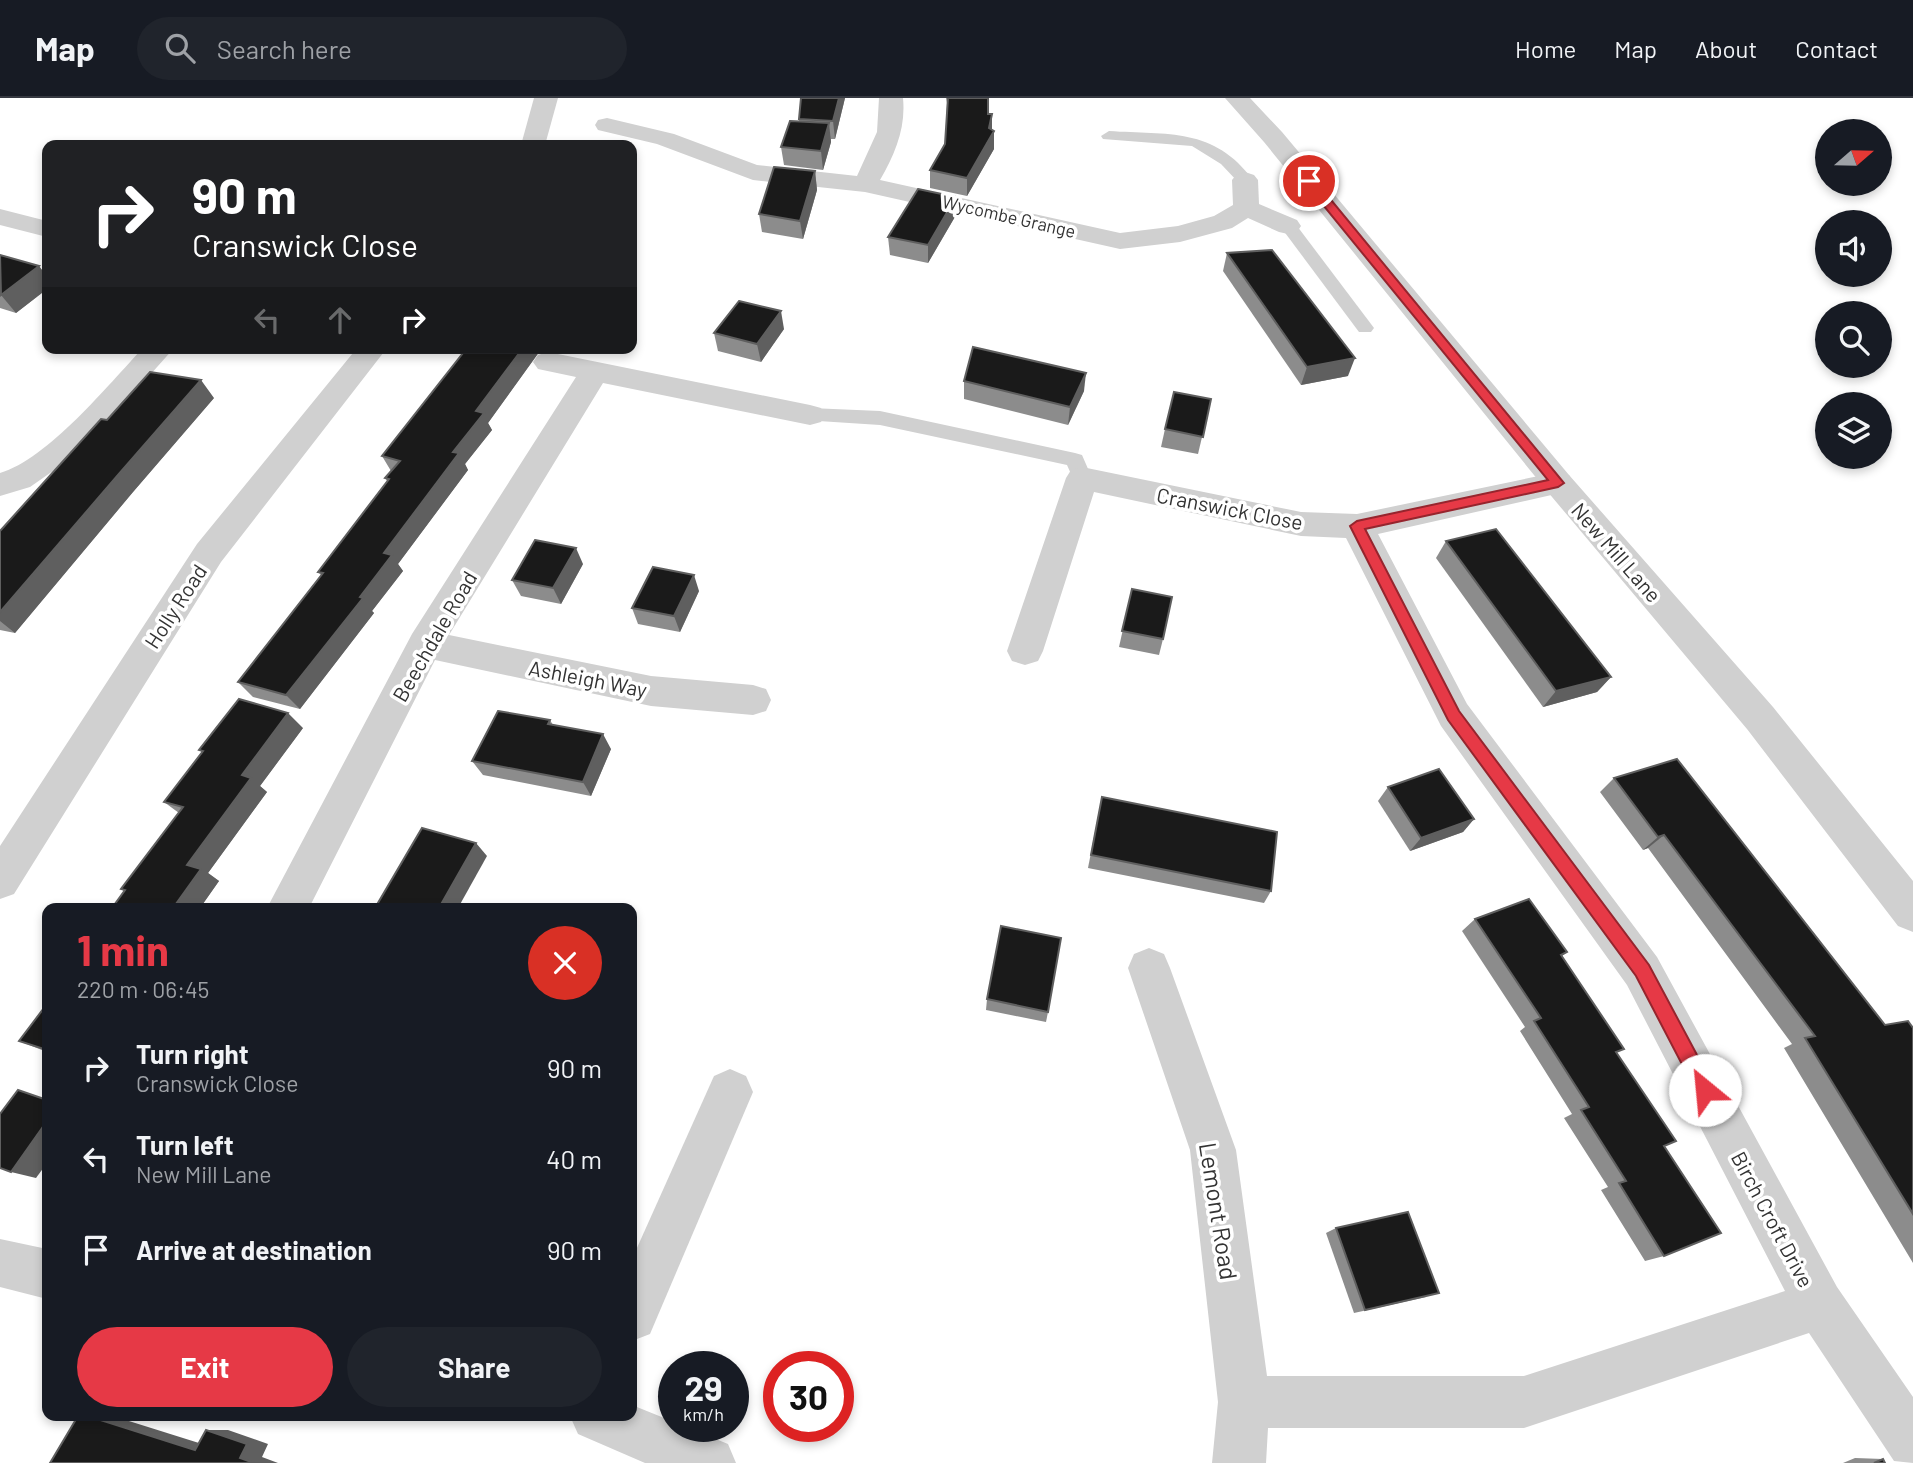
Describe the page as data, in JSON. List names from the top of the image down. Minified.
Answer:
{"streets":{"street":["Wycombe Grange","Cranswick Close","New Mill Lane","Holly Road","Beechdale Road","Ashleigh Way","Lemont Road","Birch Croft Drive"]},"crossings":[["Cranswick Close","New Mill Lane"],["Cranswick Close","Birch Croft Drive"],["Beechdale Road","Ashleigh Way"],["Lemont Road","Birch Croft Drive"]],"north":"right","page":{"header":"Map","search":"Search here","nav":["Home","Map","About","Contact"],"turn":["90 m","Cranswick Close"],"heading":["1 min","220 m · 06:45"],"list":[{"name":"Turn right","note":"Cranswick Close","value":"90 m"},{"name":"Turn left","note":"New Mill Lane","value":"40 m"},{"name":"Arrive at destination","value":"90 m"}],"buttons":["Exit","Share"],"speed":"29 km/h","limit":"30"}}
